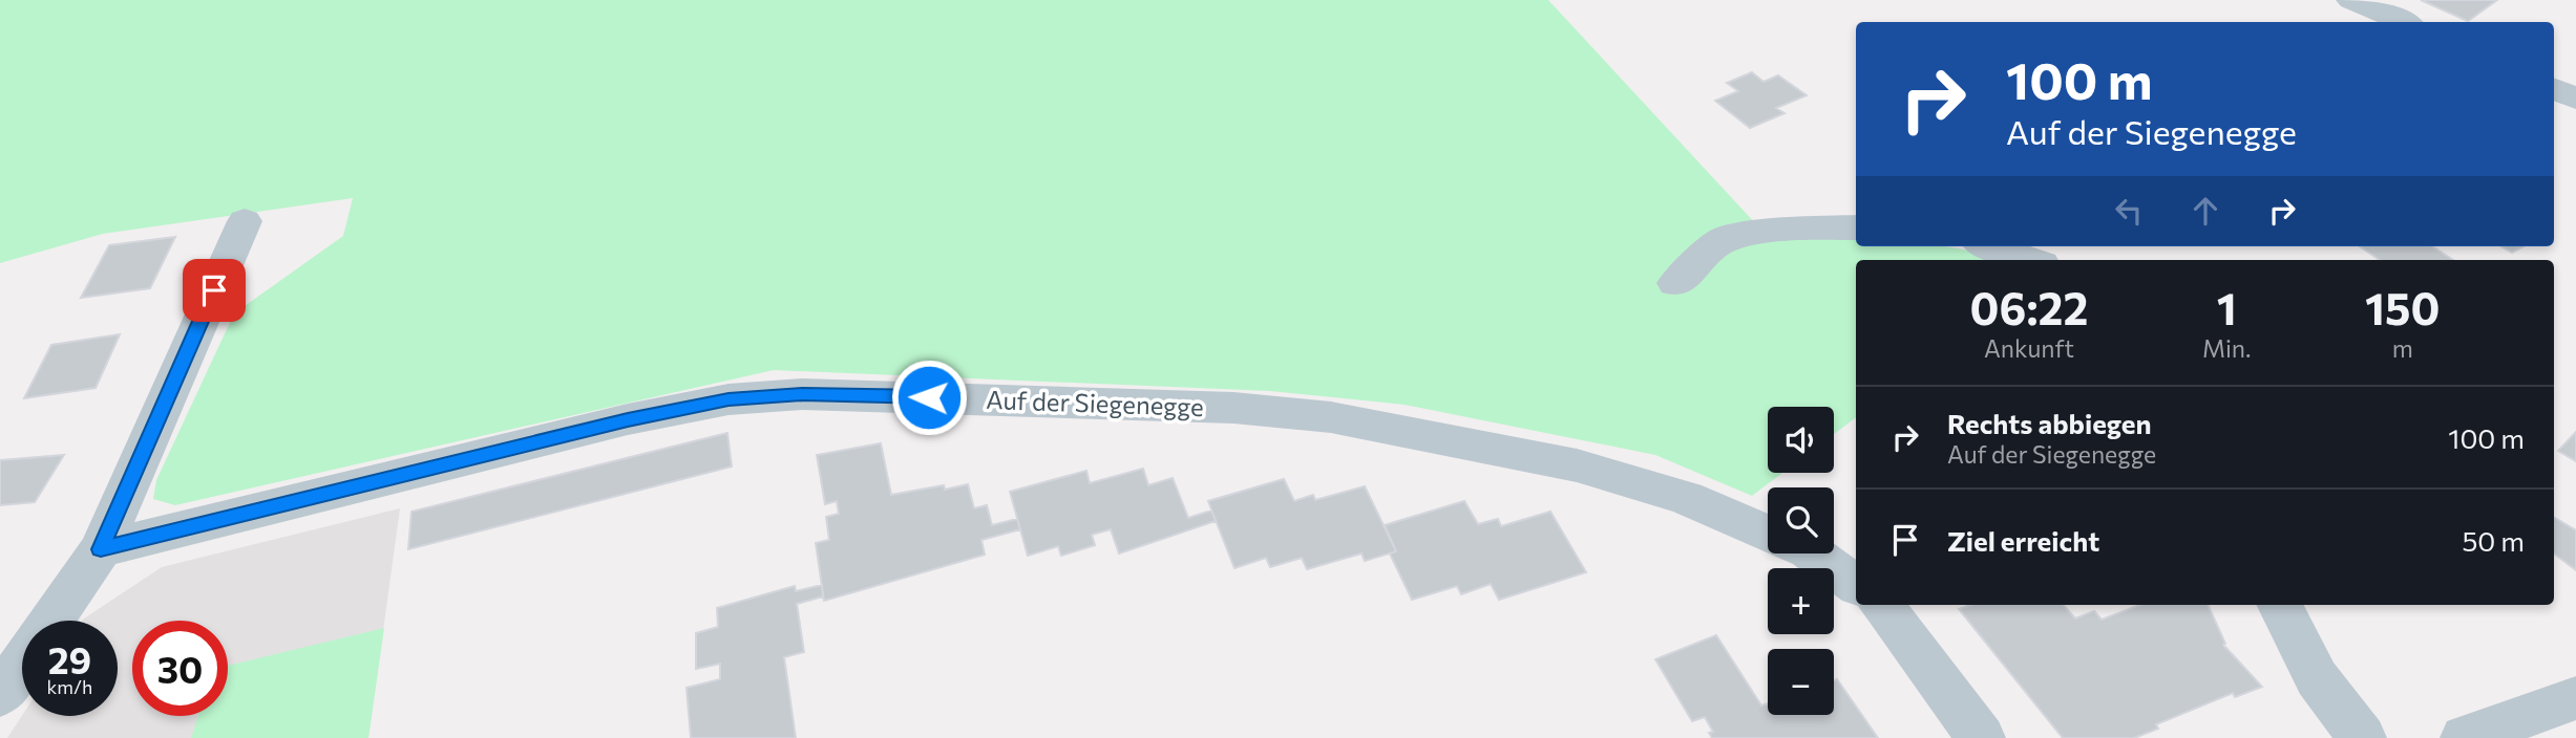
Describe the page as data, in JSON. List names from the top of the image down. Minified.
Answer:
{"streets":{"street":["Auf der Siegenegge"]},"page":{"turn":["100 m","Auf der Siegenegge"],"eta":["06:22","Ankunft","1","Min.","150","m"],"list":[{"name":"Rechts abbiegen","note":"Auf der Siegenegge","value":"100 m"},{"name":"Ziel erreicht","value":"50 m"}],"map_buttons":["+","−"],"speed":"29 km/h","limit":"30"}}
